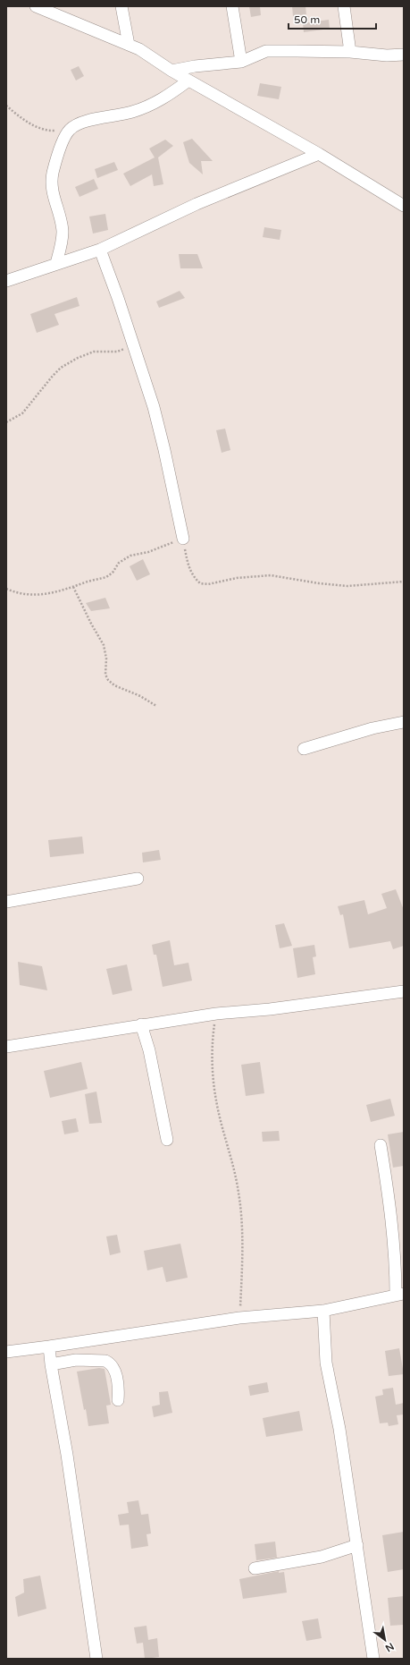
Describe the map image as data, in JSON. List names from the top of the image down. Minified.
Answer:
{"scale_bar":"50 m","north":"bottom right"}
